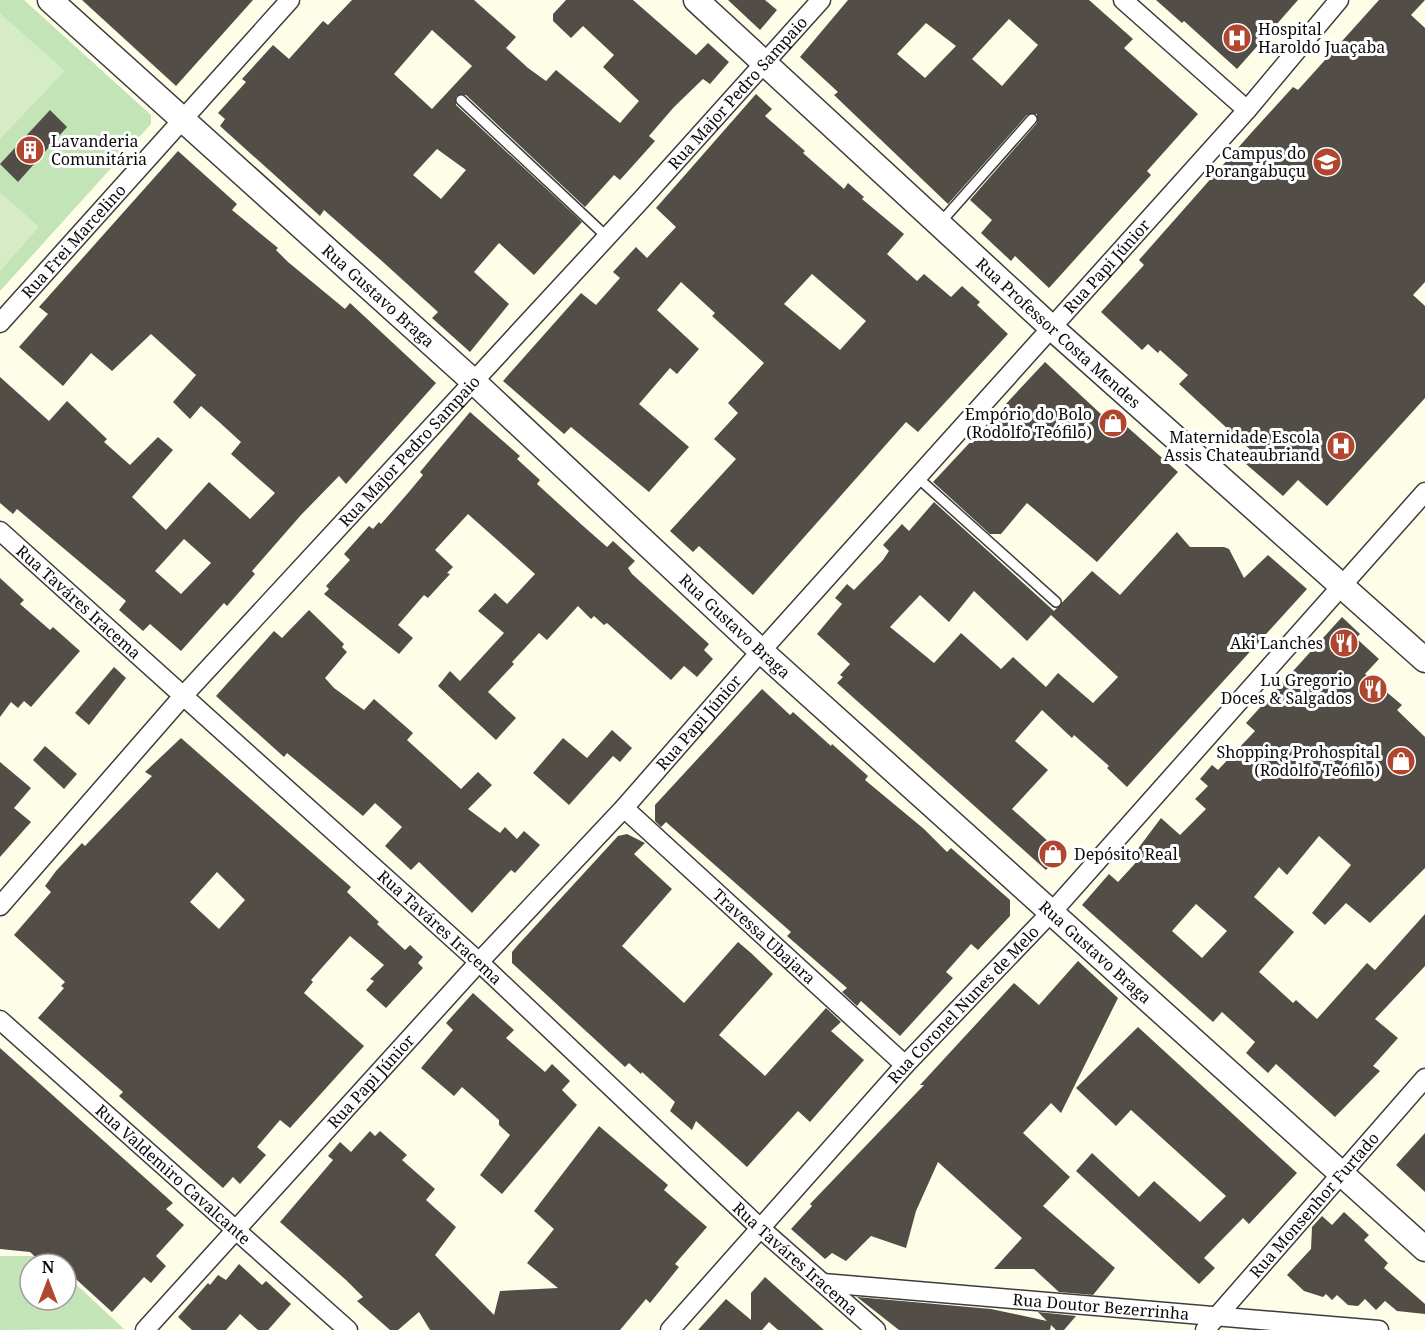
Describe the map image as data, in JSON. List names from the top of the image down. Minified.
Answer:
{"streets":{"street":["Rua Major Pedro Sampaio","Rua Frei Marcelino","Rua Papi Júnior","Rua Gustavo Braga","Rua Professor Costa Mendes","Rua Taváres Iracema","Travessa Ubajara","Rua Coronel Nunes de Melo","Rua Valdemiro Cavalcante","Rua Monsenhor Furtado","Rua Doutor Bezerrinha"]},"crossings":[["Rua Major Pedro Sampaio","Rua Gustavo Braga"],["Rua Major Pedro Sampaio","Rua Professor Costa Mendes"],["Rua Major Pedro Sampaio","Rua Taváres Iracema"],["Rua Frei Marcelino","Rua Gustavo Braga"],["Rua Papi Júnior","Rua Gustavo Braga"],["Rua Papi Júnior","Rua Professor Costa Mendes"],["Rua Papi Júnior","Rua Taváres Iracema"],["Rua Papi Júnior","Travessa Ubajara"],["Rua Papi Júnior","Rua Valdemiro Cavalcante"],["Rua Gustavo Braga","Rua Coronel Nunes de Melo"],["Rua Gustavo Braga","Rua Monsenhor Furtado"],["Rua Professor Costa Mendes","Rua Coronel Nunes de Melo"],["Rua Taváres Iracema","Rua Coronel Nunes de Melo"],["Rua Taváres Iracema","Rua Doutor Bezerrinha"],["Travessa Ubajara","Rua Coronel Nunes de Melo"],["Rua Monsenhor Furtado","Rua Doutor Bezerrinha"]],"places":{"hospital":["Hospital Haroldo Juaçaba","Maternidade Escola Assis Chateaubriand"],"building":["Lavanderia Comunitária"],"school or university":["Campus do Porangabuçu"],"shop":["Empório do Bolo (Rodolfo Teófilo)","Shopping Prohospital (Rodolfo Teófilo)","Depósito Real"],"restaurant":["Aki Lanches","Lu Gregorio Doces & Salgados"]},"north":"top"}
